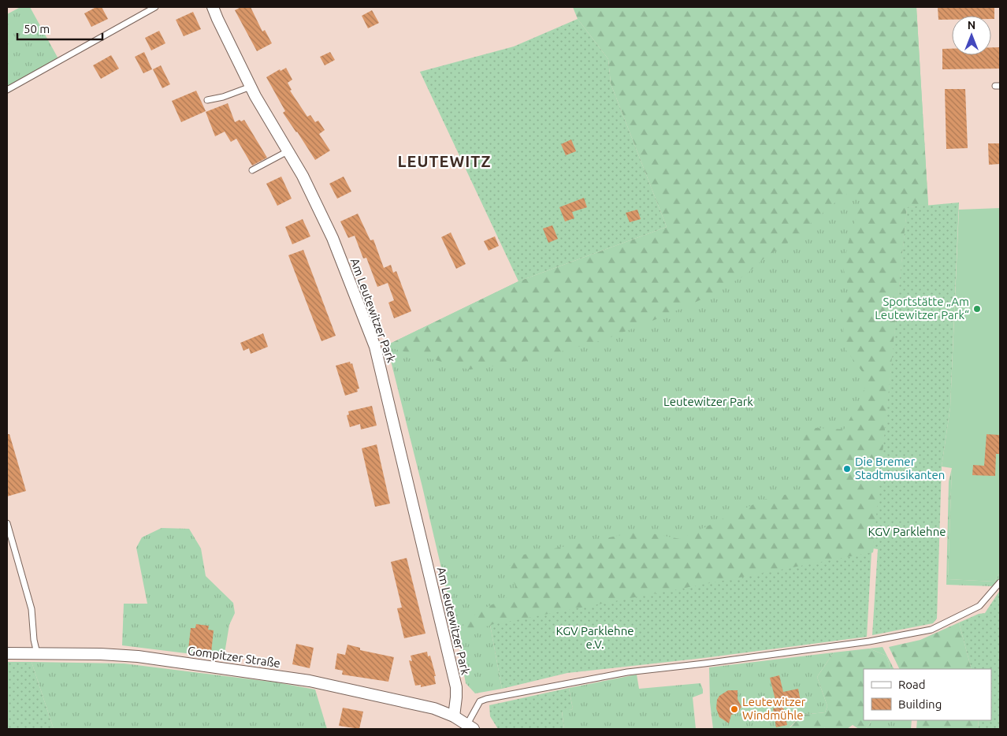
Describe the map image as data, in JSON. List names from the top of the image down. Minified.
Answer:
{"streets":{"street":["Am Leutewitzer Park","Gompitzer Straße"]},"crossings":[["Am Leutewitzer Park","Gompitzer Straße"]],"districts":["LEUTEWITZ"],"parks":["Leutewitzer Park","KGV Parklehne","KGV Parklehne e.V."],"places":["Sportstätte „Am Leutewitzer Park“","Die Bremer Stadtmusikanten","Leutewitzer Windmühle"],"legend":["Road","Building"],"scale_bar":"50 m","north":"top"}
